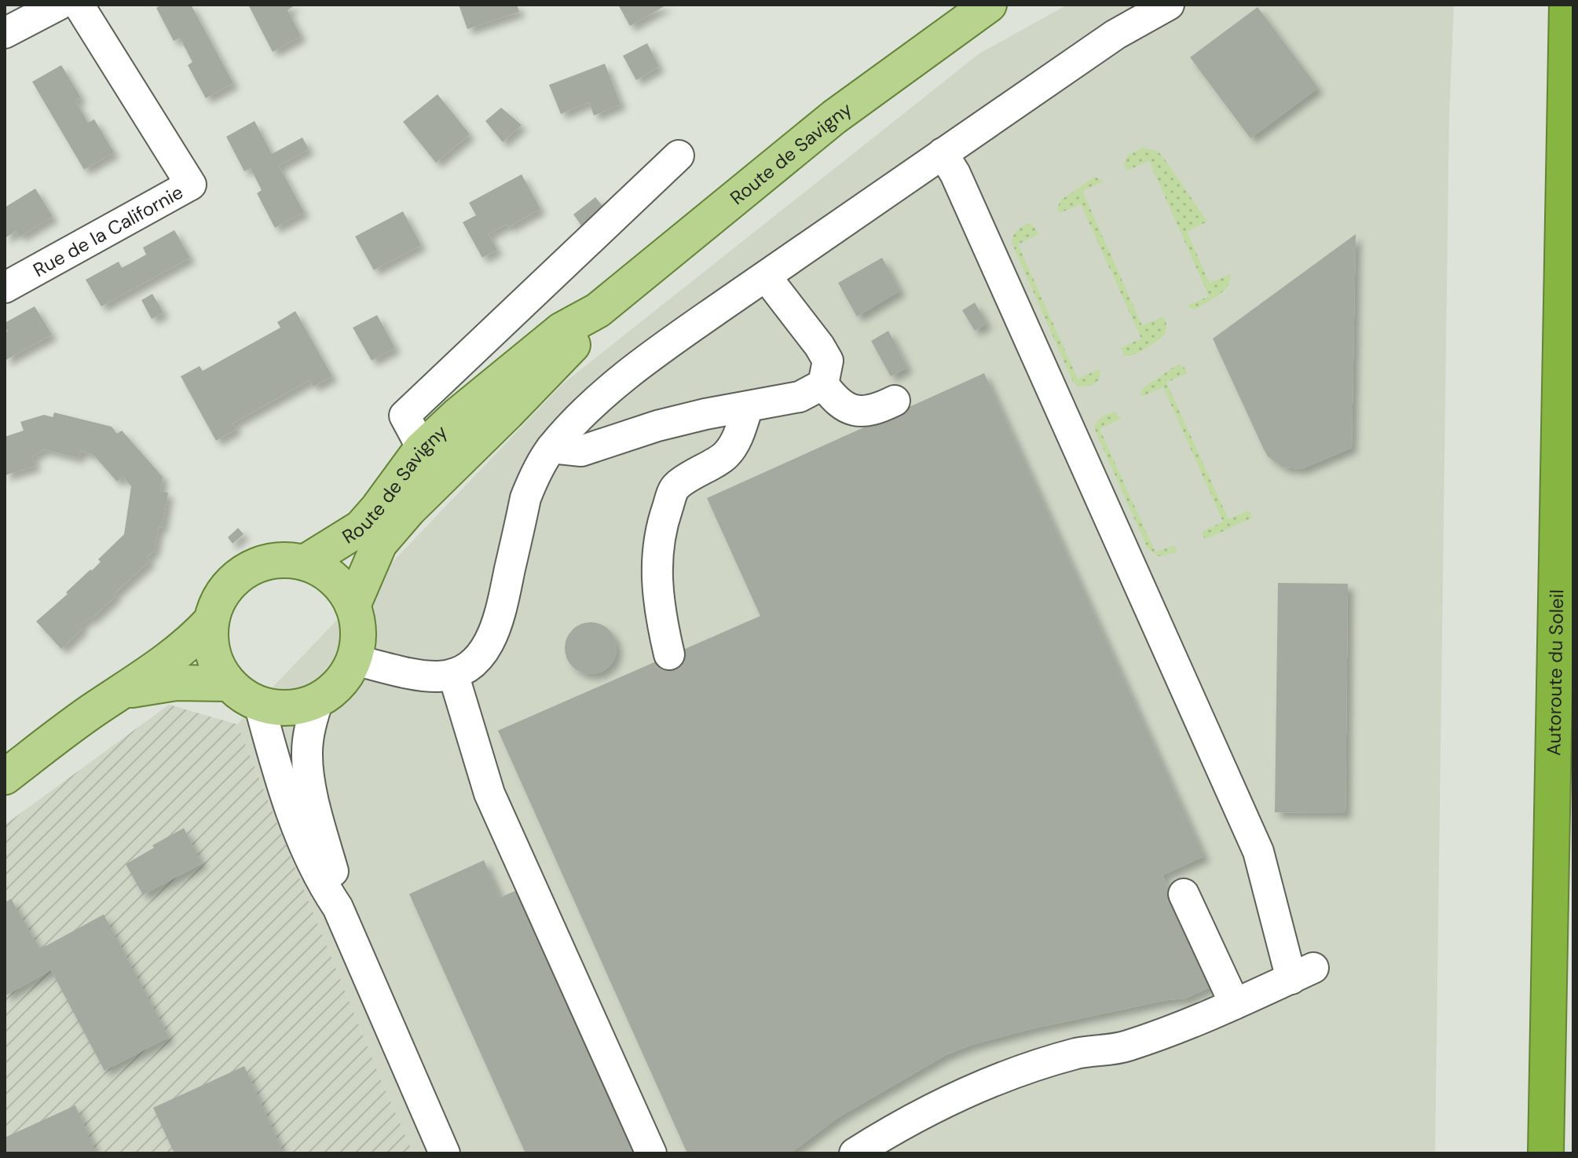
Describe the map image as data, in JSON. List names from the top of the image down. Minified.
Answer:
{"streets":{"highway":["Autoroute du Soleil"],"main road":["Route de Savigny"],"street":["Rue de la Californie"]}}
